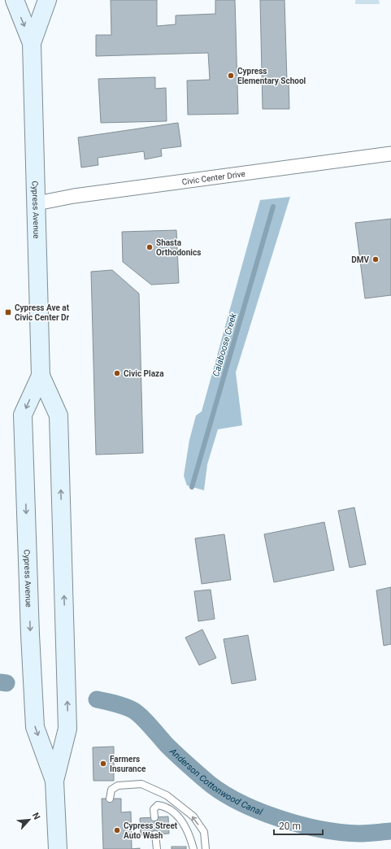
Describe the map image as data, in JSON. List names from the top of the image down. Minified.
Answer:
{"streets":{"main road":["Cypress Avenue"],"street":["Civic Center Drive"]},"crossings":[["Civic Center Drive","Cypress Avenue"]],"water":["Calaboose Creek","Anderson Cottonwood Canal"],"places":{"other":["Cypress Elementary School","Shasta Orthodonics","DMV","Civic Plaza","Farmers Insurance","Cypress Street Auto Wash"],"transit":["Cypress Ave at Civic Center Dr"]},"scale_bar":"20 m","north":"top right"}
